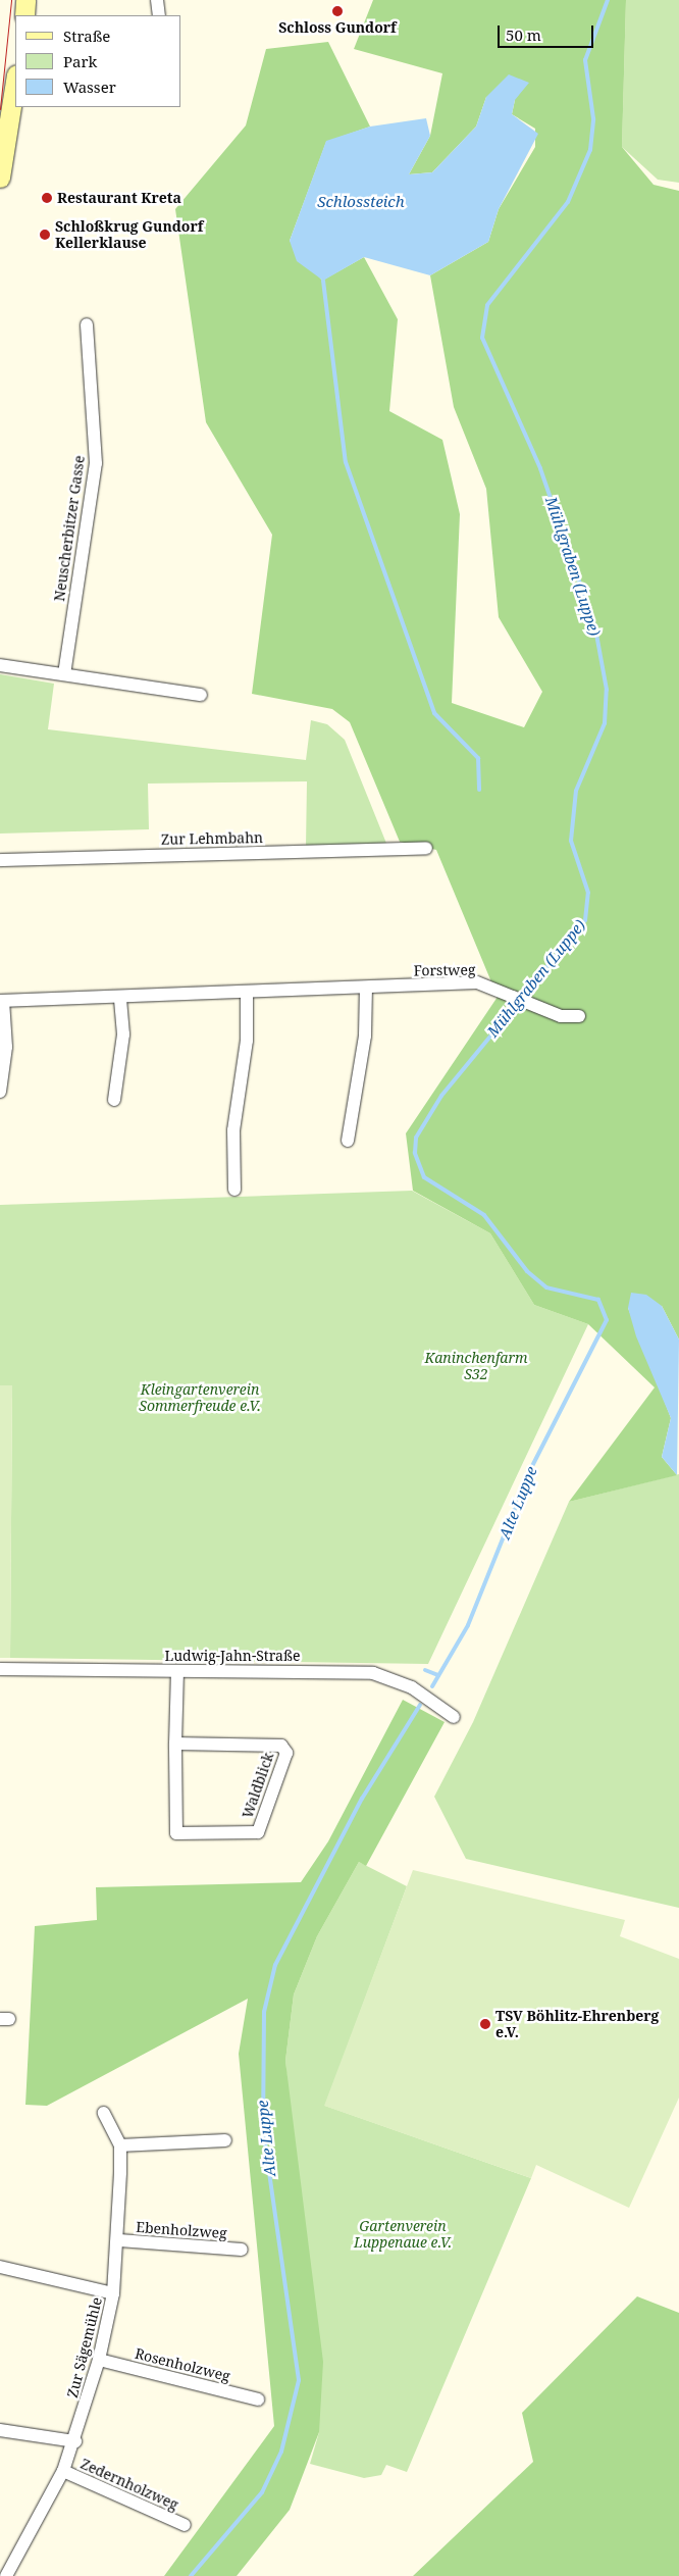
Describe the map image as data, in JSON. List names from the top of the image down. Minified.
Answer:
{"streets":{"street":["Neuscherbitzer Gasse","Zur Lehmbahn","Forstweg","Ludwig-Jahn-Straße","Waldblick","Ebenholzweg","Zur Sägemühle","Rosenholzweg","Zedernholzweg"]},"crossings":[["Ludwig-Jahn-Straße","Waldblick"],["Ebenholzweg","Zur Sägemühle"],["Zur Sägemühle","Rosenholzweg"],["Zur Sägemühle","Zedernholzweg"]],"water":["Schlossteich","Mühlgraben (Luppe)","Alte Luppe"],"parks":["Kaninchenfarm S32","Kleingartenverein Sommerfreude e.V.","Gartenverein Luppenaue e.V."],"places":["Schloss Gundorf","Restaurant Kreta","Schloßkrug Gundorf Kellerklause","TSV Böhlitz-Ehrenberg e.V."],"legend":["Straße","Park","Wasser"],"scale_bar":"50 m"}
